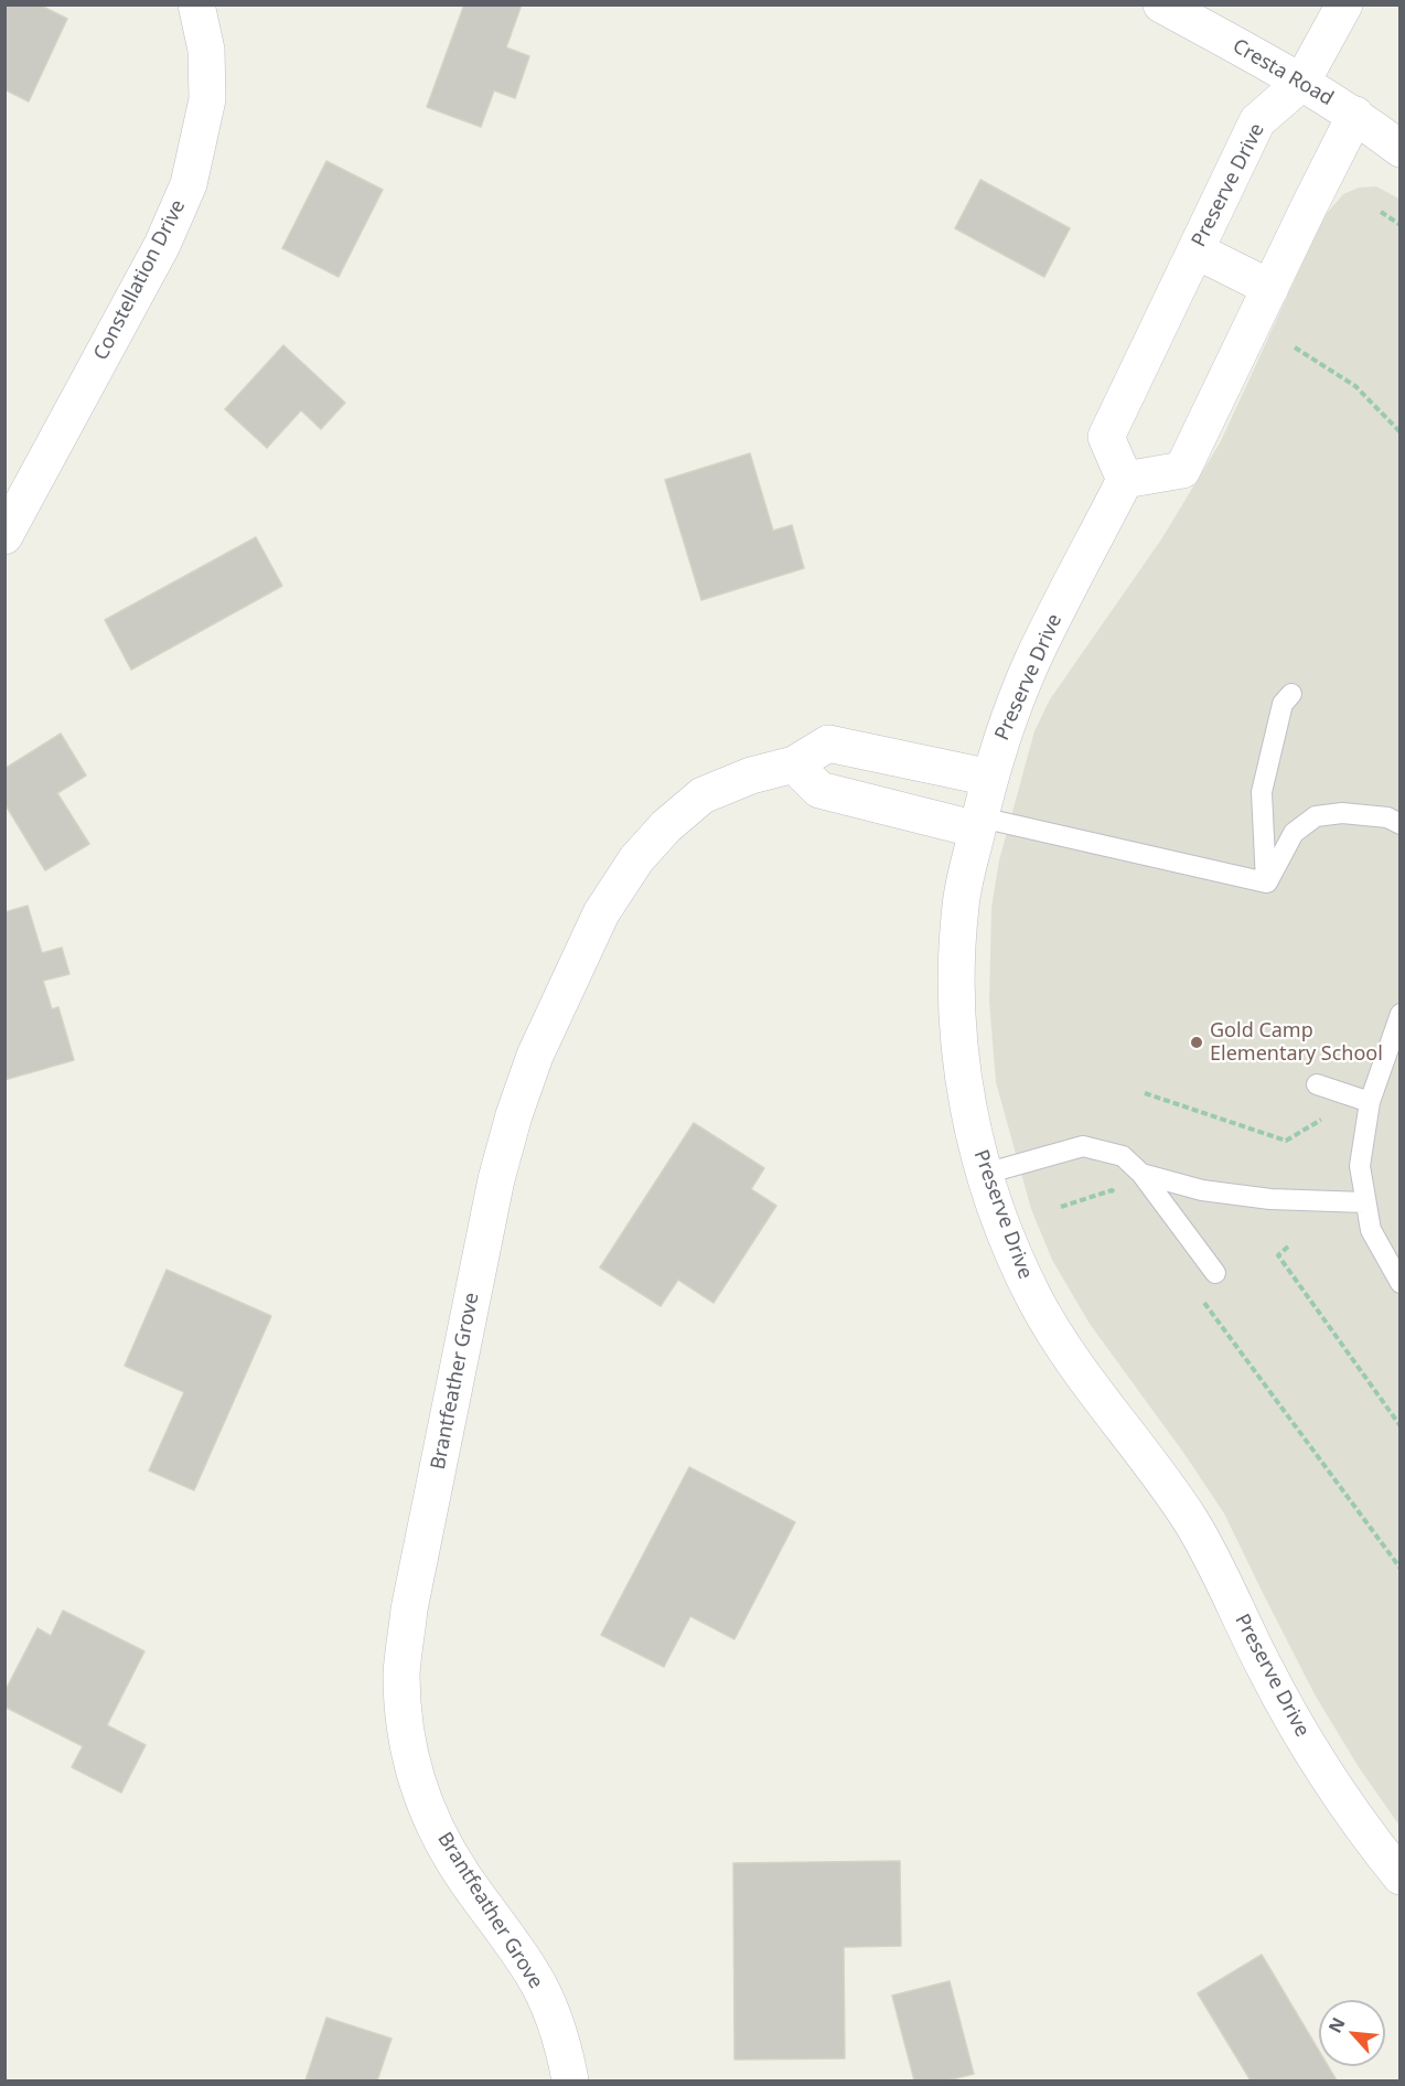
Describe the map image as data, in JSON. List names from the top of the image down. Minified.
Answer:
{"streets":{"street":["Cresta Road","Preserve Drive","Constellation Drive","Brantfeather Grove"]},"crossings":[["Cresta Road","Preserve Drive"],["Preserve Drive","Brantfeather Grove"]],"places":["Gold Camp Elementary School"],"north":"top left"}
